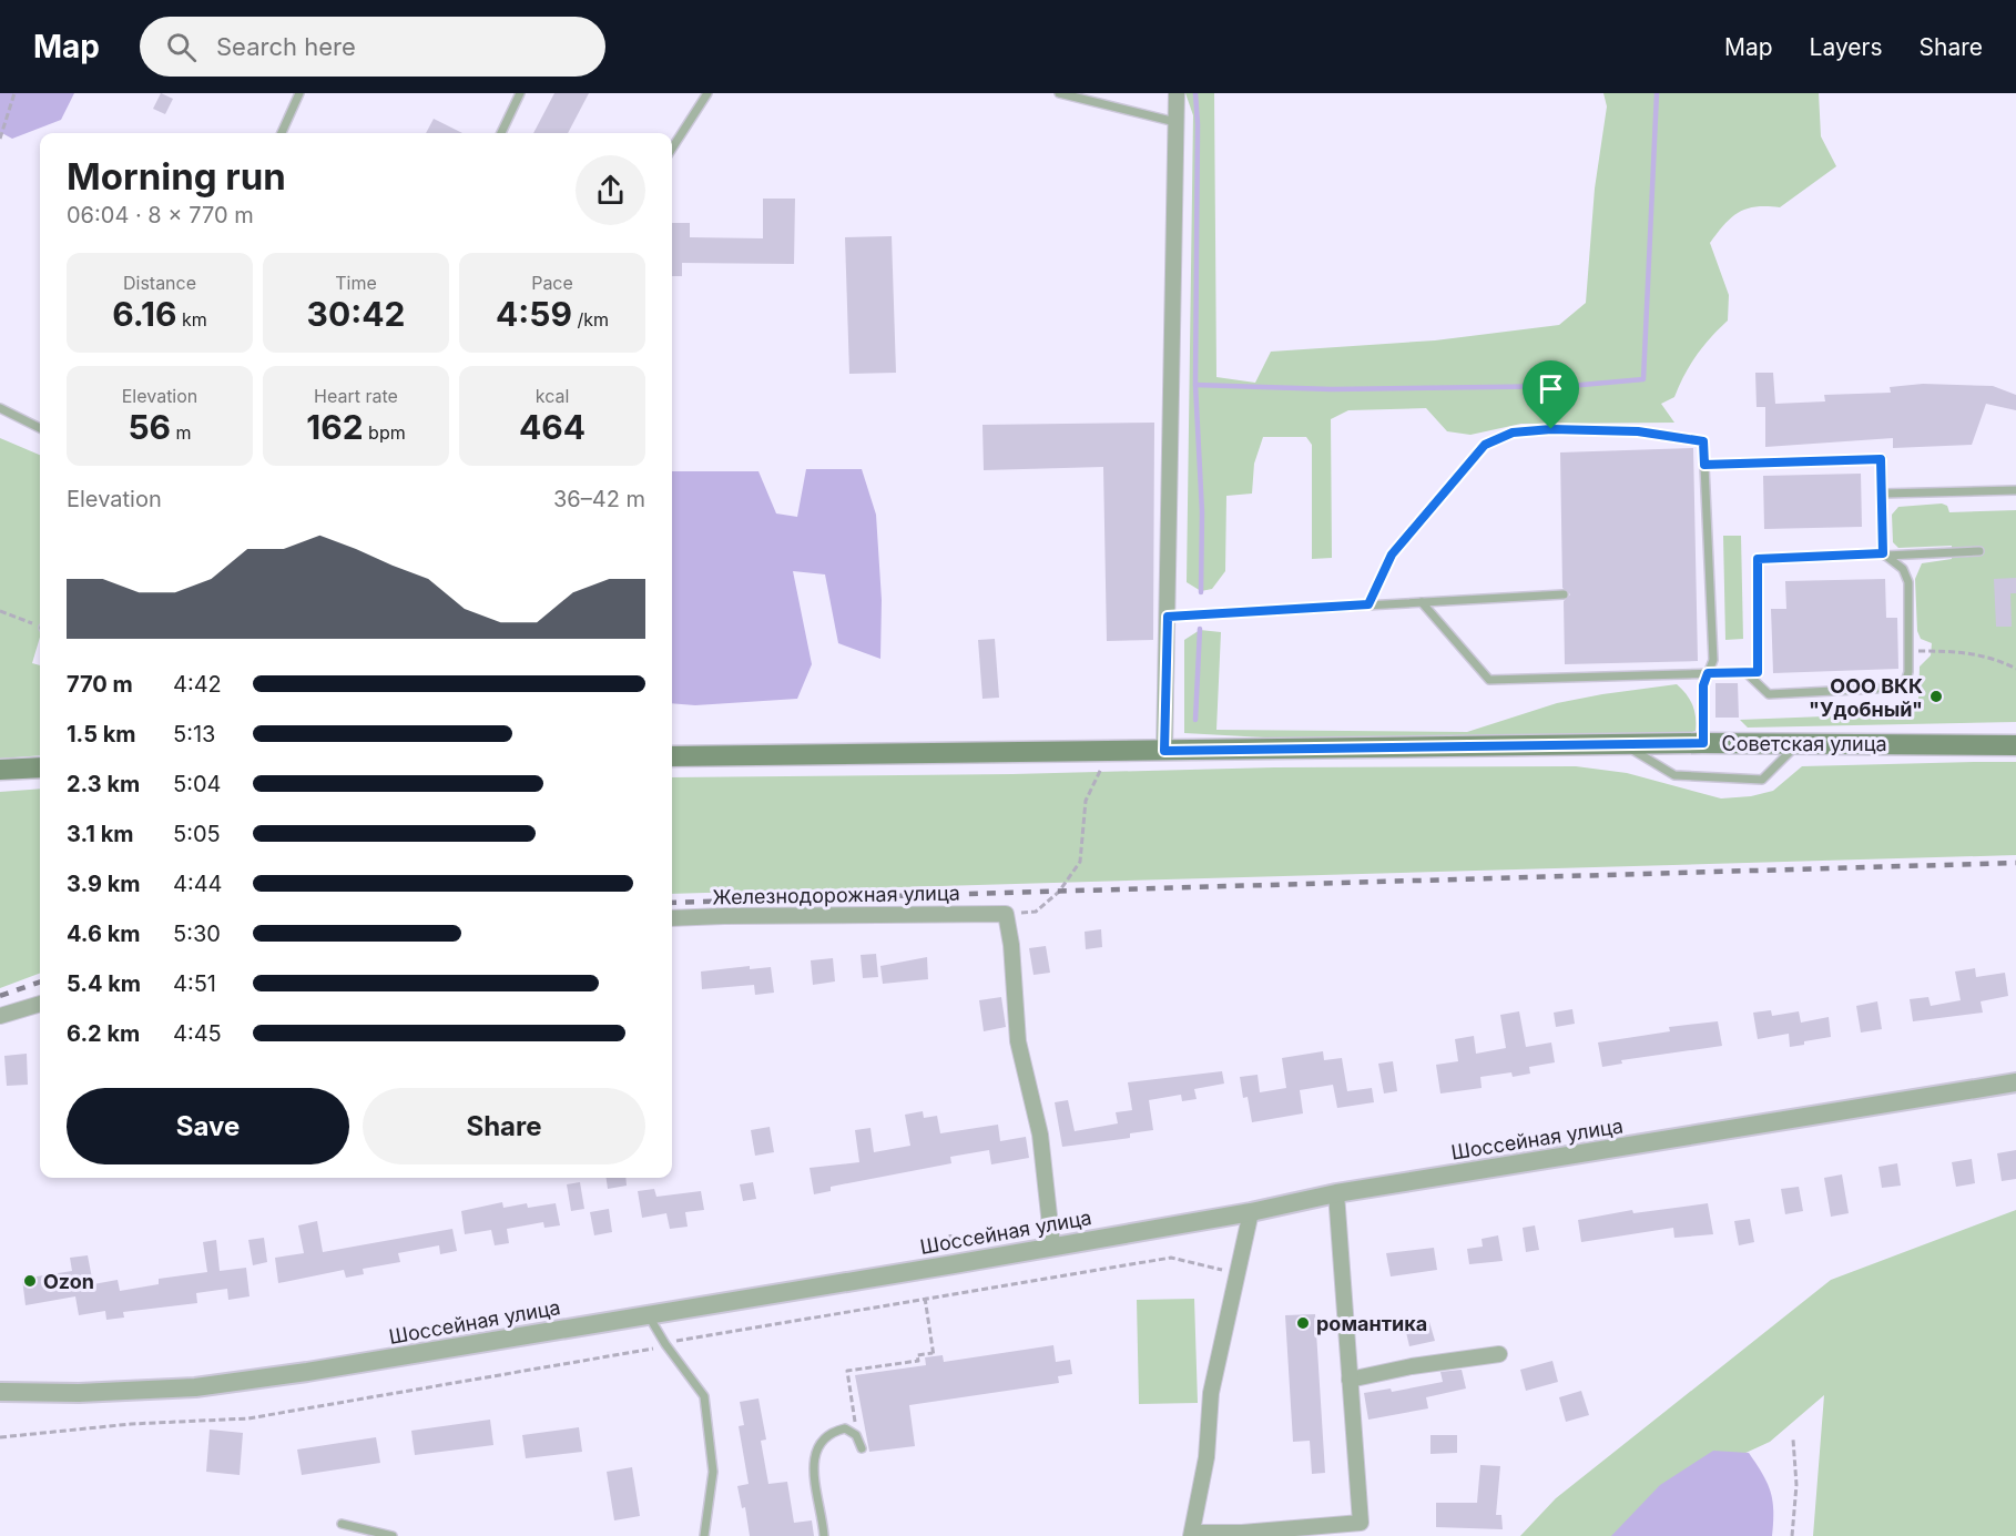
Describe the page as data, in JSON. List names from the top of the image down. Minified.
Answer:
{"streets":{"main road":["Советская улица"],"street":["Железнодорожная улица","Шоссейная улица"]},"places":["ООО ВКК \"Удобный\"","Ozon","романтика"],"page":{"header":"Map","search":"Search here","nav":["Map","Layers","Share"],"heading":["Morning run","06:04 · 8 × 770 m"],"stats":[["Distance","6.16 km"],["Time","30:42"],["Pace","4:59 /km"],["Elevation","56 m"],["Heart rate","162 bpm"],["kcal","464"]],"chart":["Elevation","36–42 m"],"list":[{"name":"770 m","note":"4:42"},{"name":"1.5 km","note":"5:13"},{"name":"2.3 km","note":"5:04"},{"name":"3.1 km","note":"5:05"},{"name":"3.9 km","note":"4:44"},{"name":"4.6 km","note":"5:30"},{"name":"5.4 km","note":"4:51"},{"name":"6.2 km","note":"4:45"}],"buttons":["Save","Share"]}}
